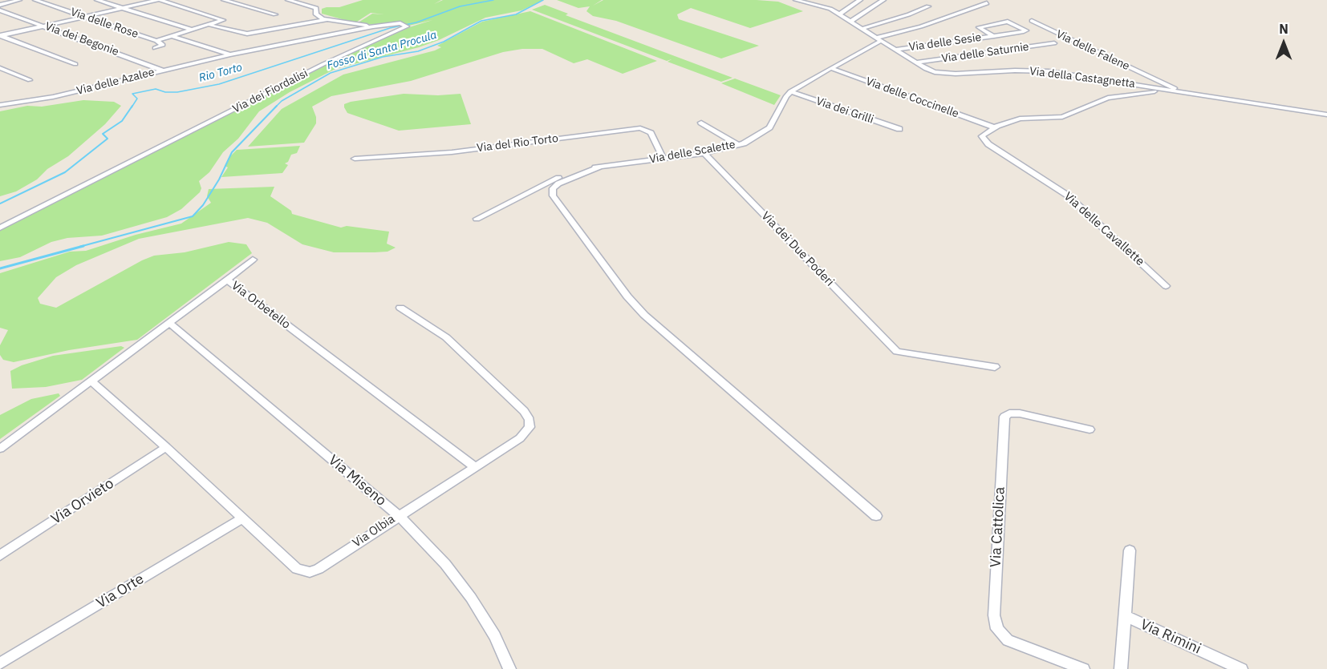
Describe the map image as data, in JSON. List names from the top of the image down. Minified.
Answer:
{"streets":{"street":["Via delle Rose","Via dei Begonie","Via delle Sesie","Via delle Falene","Via delle Saturnie","Via della Castagnetta","Via delle Azalee","Via dei Fiordalisi","Via delle Coccinelle","Via dei Grilli","Via del Rio Torto","Via delle Scalette","Via delle Cavallette","Via dei Due Poderi","Via Orbetello","Via Miseno","Via Orvieto","Via Cattolica","Via Olbia","Via Orte","Via Rimini"]},"crossings":[["Via dei Begonie","Via delle Azalee"],["Via delle Sesie","Via della Castagnetta"],["Via delle Falene","Via della Castagnetta"],["Via delle Saturnie","Via della Castagnetta"],["Via delle Azalee","Via dei Fiordalisi"],["Via delle Coccinelle","Via delle Cavallette"],["Via dei Grilli","Via delle Scalette"],["Via del Rio Torto","Via delle Scalette"],["Via delle Scalette","Via dei Due Poderi"],["Via Orbetello","Via Miseno"],["Via Orbetello","Via Olbia"],["Via Miseno","Via Olbia"],["Via Orvieto","Via Olbia"],["Via Olbia","Via Orte"]],"water":["Fosso di Santa Procula","Rio Torto"],"north":"top"}
